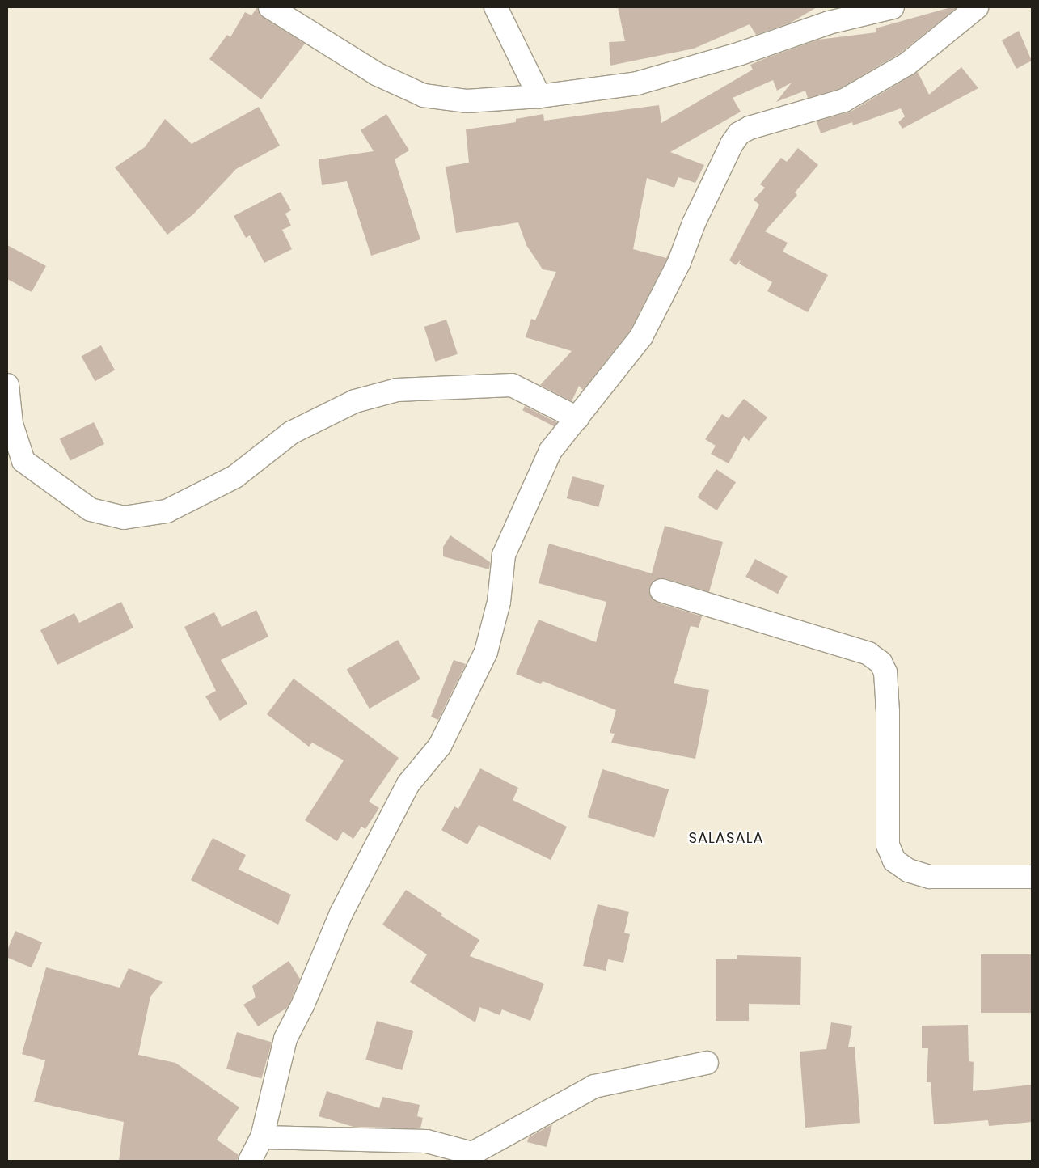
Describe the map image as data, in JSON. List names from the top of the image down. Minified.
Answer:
{"districts":["SALASALA"]}
